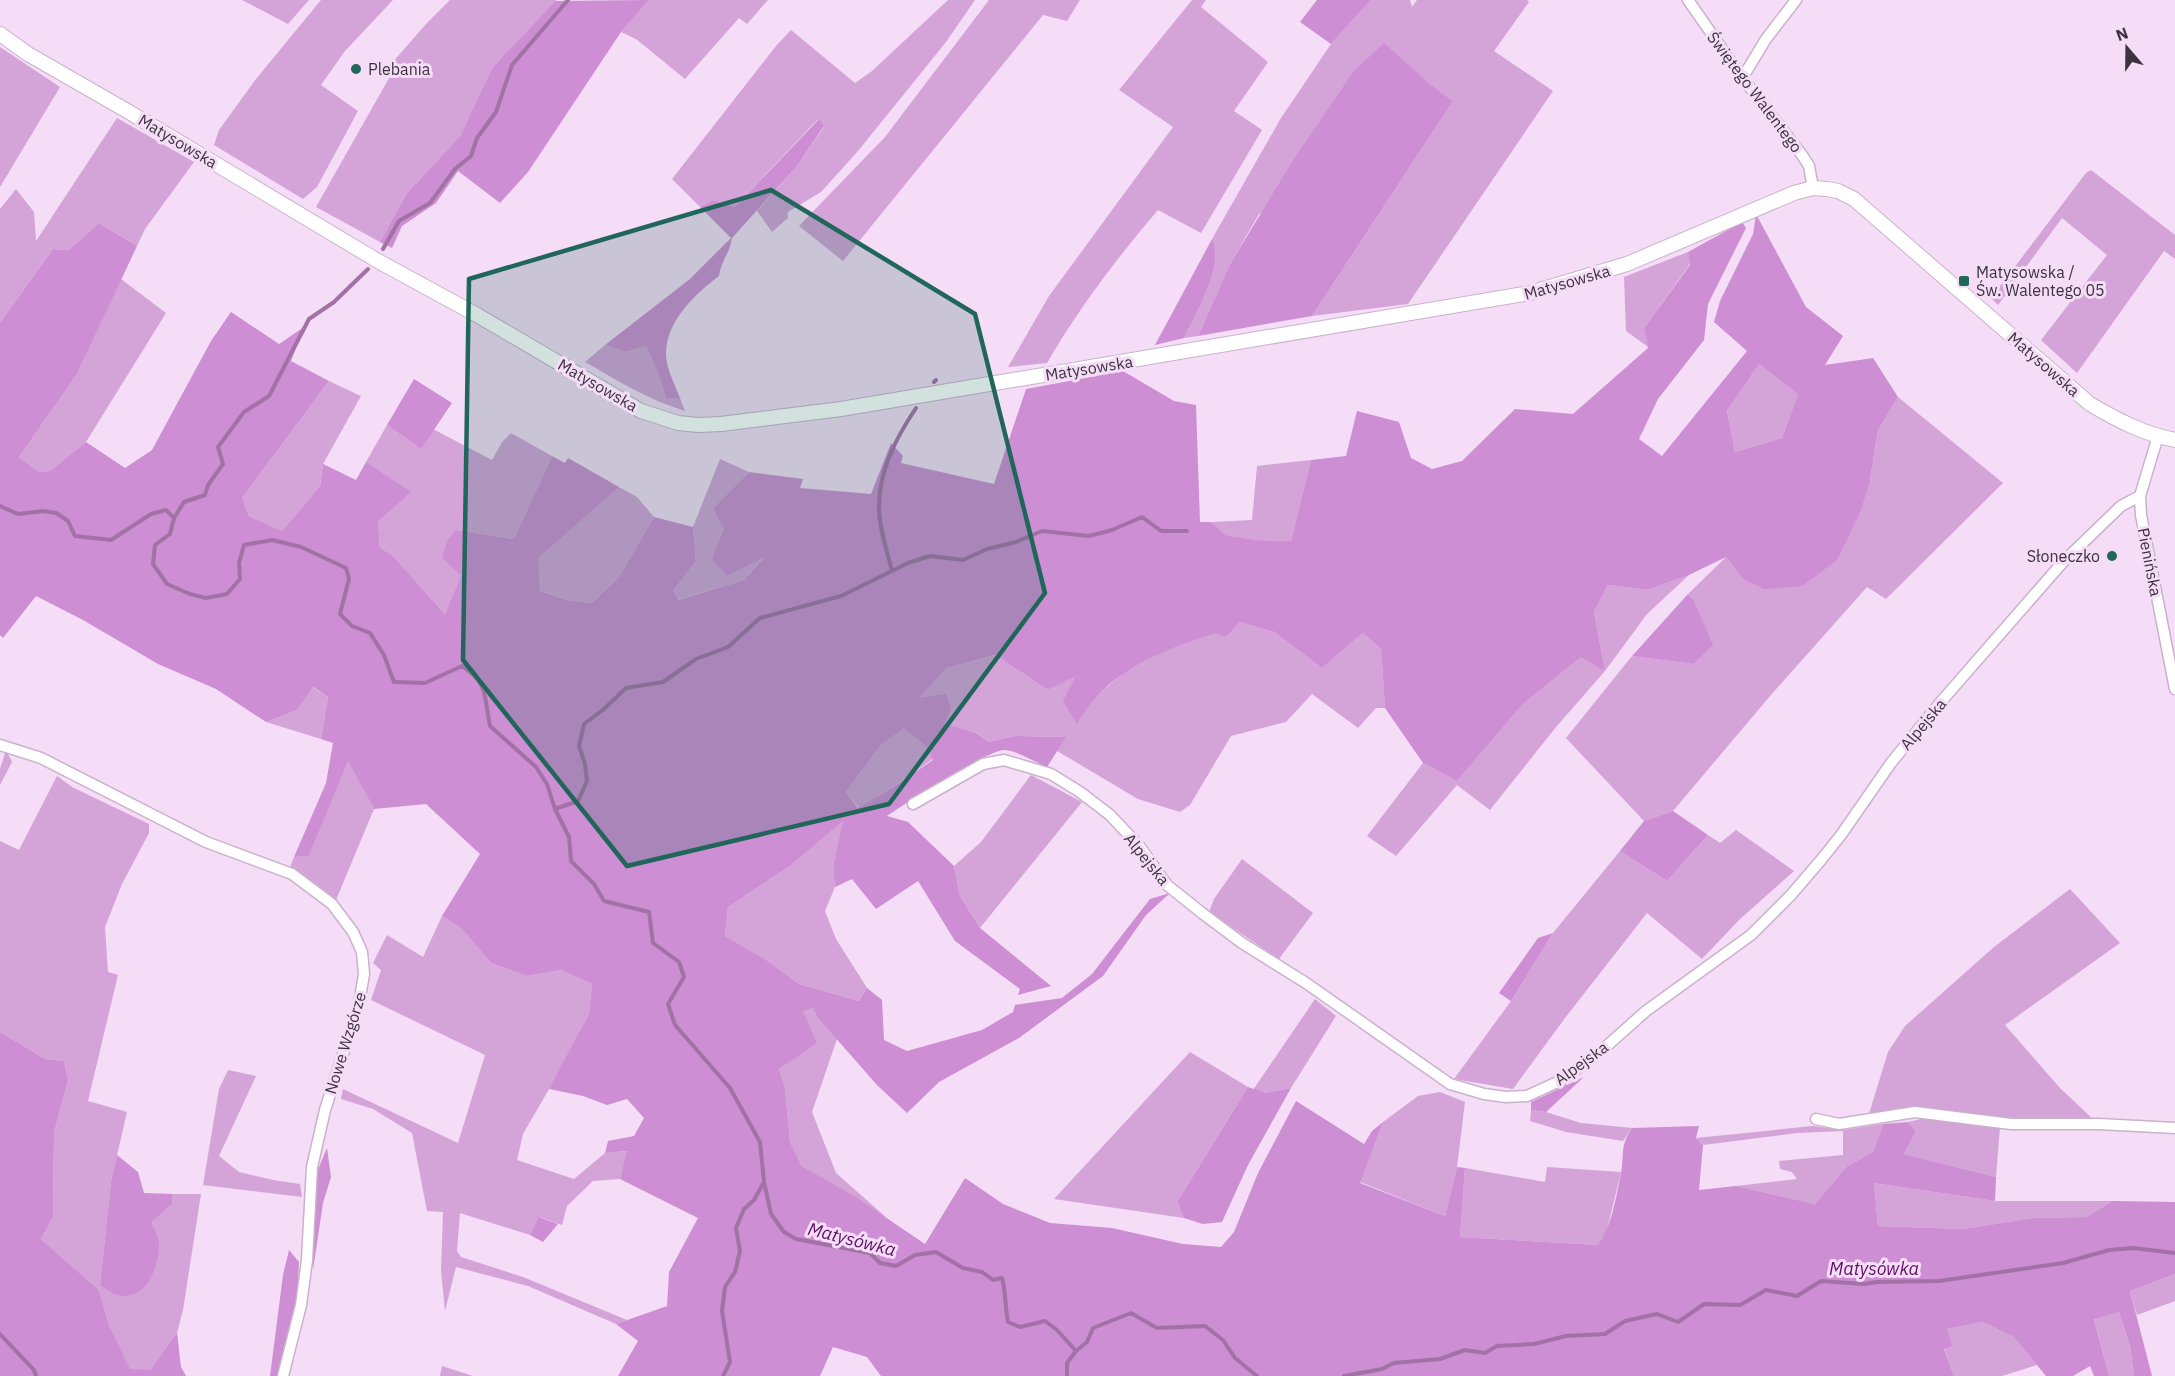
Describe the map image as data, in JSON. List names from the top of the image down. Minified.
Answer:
{"streets":{"street":["Świętego Walentego","Matysowska","Pienińska","Alpejska","Nowe Wzgórze"]},"crossings":[["Świętego Walentego","Matysowska"],["Matysowska","Pienińska"],["Pienińska","Alpejska"]],"water":["Matysówka"],"places":{"other":["Plebania","Słoneczko"],"transit":["Matysowska / Św. Walentego 05"]},"north":"top"}
